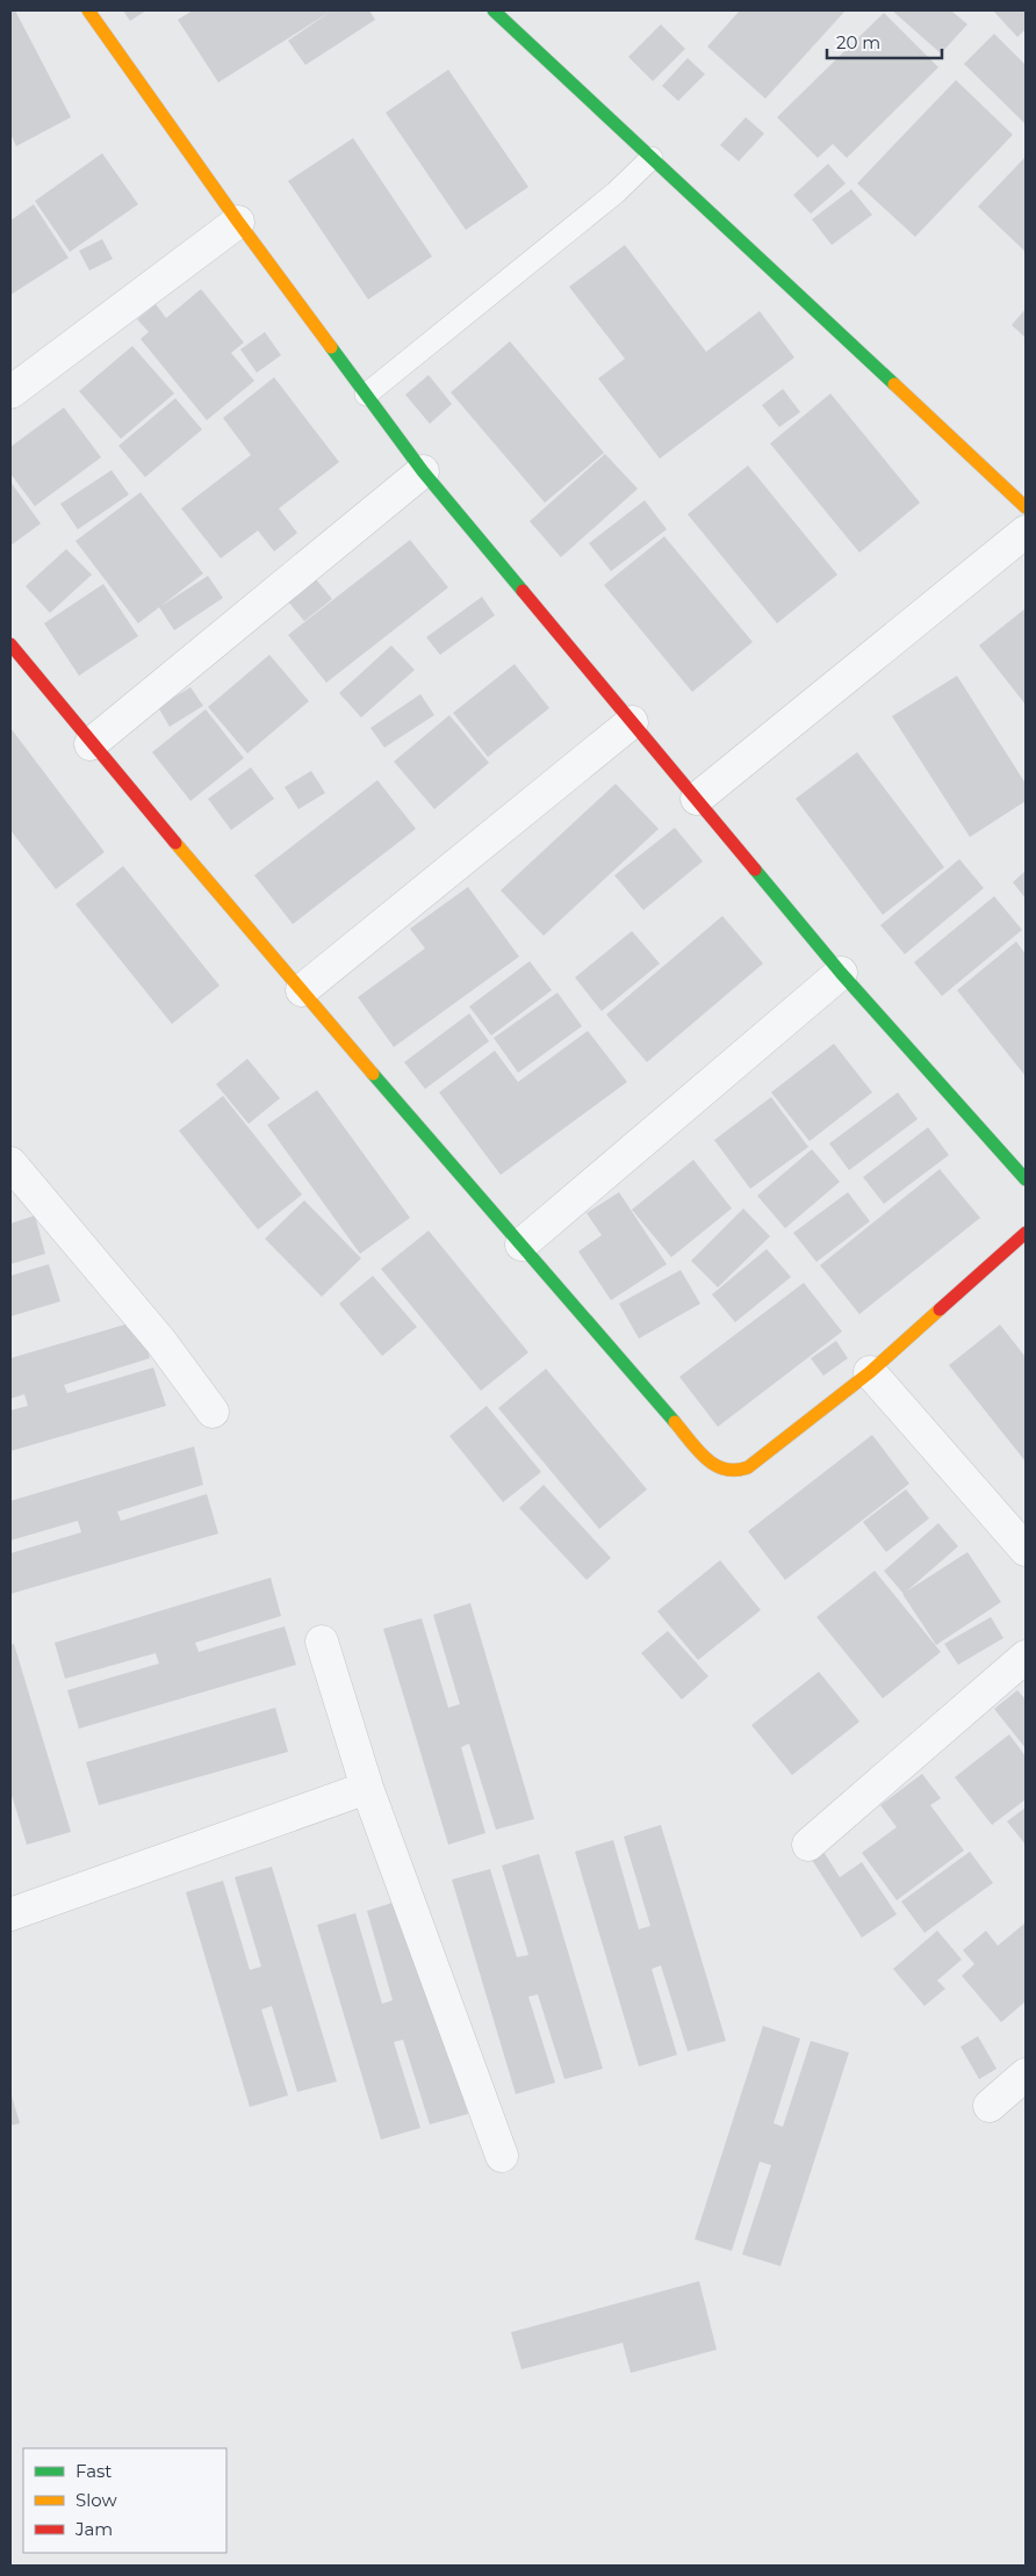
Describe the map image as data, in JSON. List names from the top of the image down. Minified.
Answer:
{"legend":["Fast","Slow","Jam"],"scale_bar":"20 m"}
